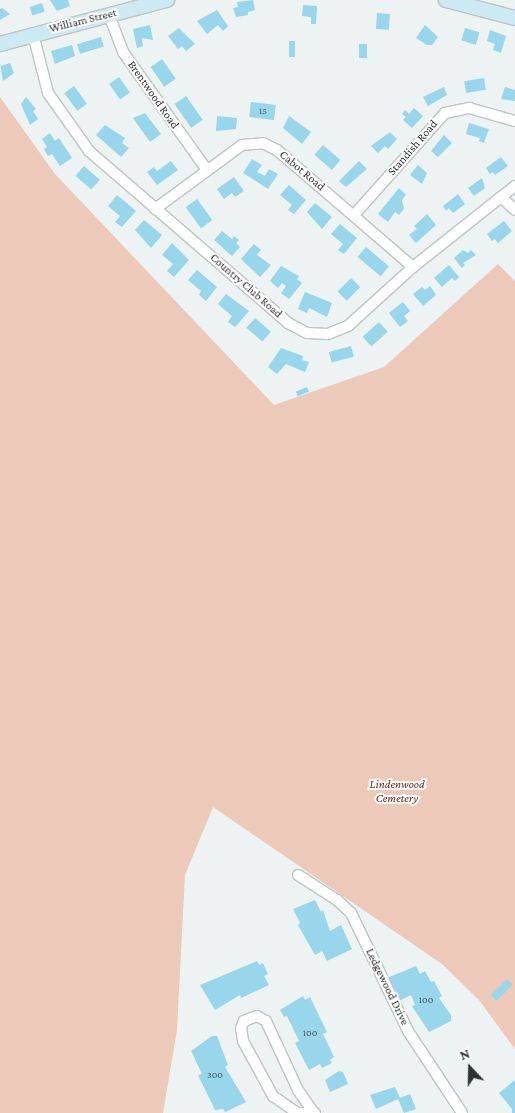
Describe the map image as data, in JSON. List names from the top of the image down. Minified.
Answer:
{"streets":{"main road":["William Street"],"street":["Brentwood Road","Standish Road","Cabot Road","Country Club Road","Ledgewood Drive"]},"crossings":[["William Street","Brentwood Road"],["William Street","Country Club Road"],["Brentwood Road","Cabot Road"],["Standish Road","Cabot Road"],["Cabot Road","Country Club Road"]],"parks":["Lindenwood Cemetery"],"house_numbers":["15","100","100","300"],"north":"top"}
